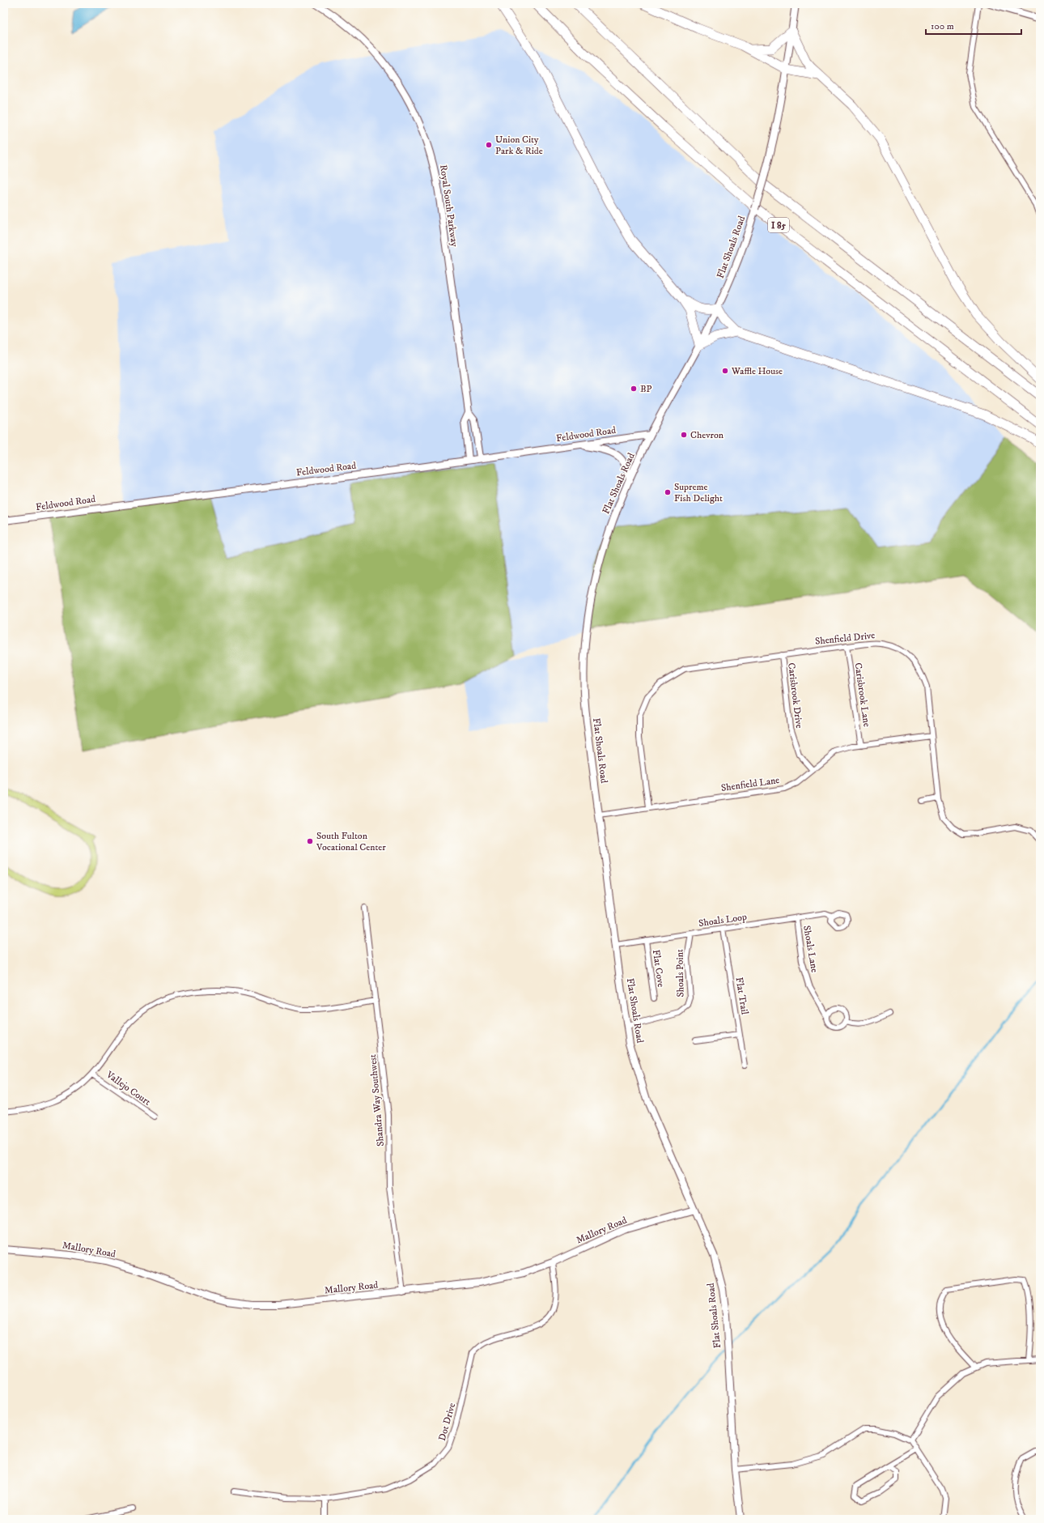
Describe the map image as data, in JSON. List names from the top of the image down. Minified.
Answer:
{"streets":{"highway":["I 85"],"street":["Royal South Parkway","Flat Shoals Road","Feldwood Road","Shenfield Drive","Carisbrook Lane","Carisbrook Drive","Shenfield Lane","Shoals Loop","Shoals Lane","Flat Cove","Shoals Point","Flat Trail","Vallejo Court","Shandra Way Southwest","Mallory Road","Dot Drive"]},"crossings":[["Royal South Parkway","Feldwood Road"],["Flat Shoals Road","Feldwood Road"],["Flat Shoals Road","Shenfield Lane"],["Flat Shoals Road","Shoals Loop"],["Flat Shoals Road","Shoals Point"],["Flat Shoals Road","Mallory Road"],["Shenfield Drive","Carisbrook Lane"],["Shenfield Drive","Carisbrook Drive"],["Shenfield Drive","Shenfield Lane"],["Carisbrook Lane","Shenfield Lane"],["Carisbrook Drive","Shenfield Lane"],["Shoals Loop","Shoals Lane"],["Shoals Loop","Flat Cove"],["Shoals Loop","Shoals Point"],["Shoals Loop","Flat Trail"],["Shandra Way Southwest","Mallory Road"],["Mallory Road","Dot Drive"]],"places":["Union City Park & Ride","Waffle House","BP","Chevron","Supreme Fish Delight","South Fulton Vocational Center"],"scale_bar":"100 m"}
